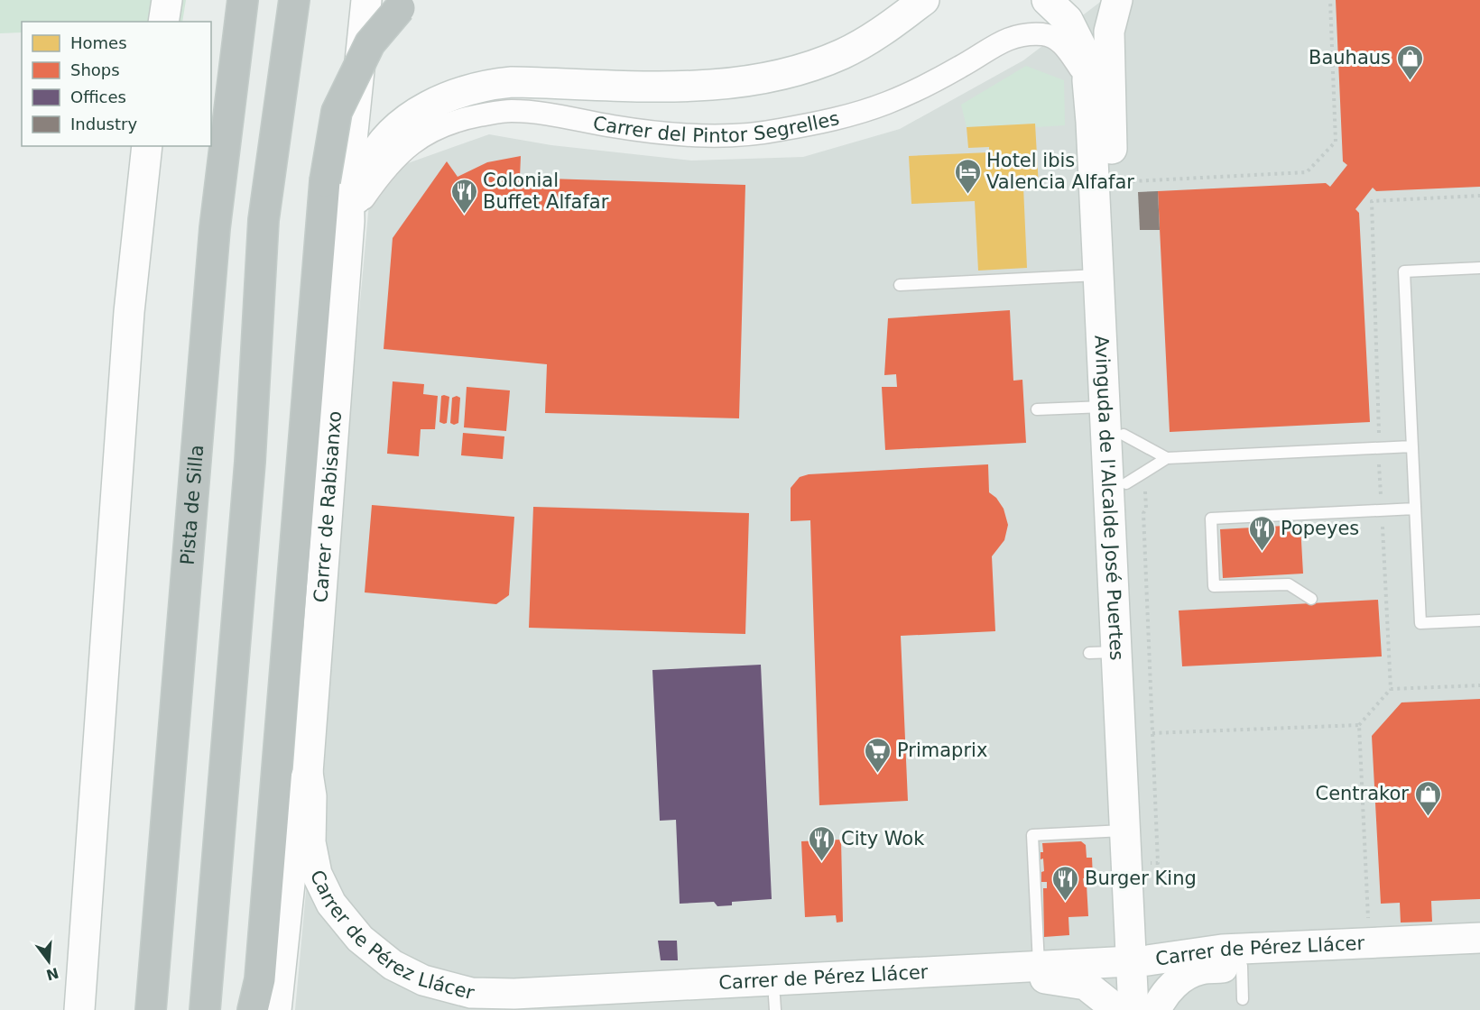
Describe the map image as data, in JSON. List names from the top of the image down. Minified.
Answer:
{"streets":{"highway":["Pista de Silla"],"street":["Carrer del Pintor Segrelles","Avinguda de l'Alcalde José Puertes","Carrer de Rabisanxo","Carrer de Pérez Llácer"]},"crossings":[["Carrer del Pintor Segrelles","Avinguda de l'Alcalde José Puertes"],["Carrer del Pintor Segrelles","Carrer de Rabisanxo"],["Avinguda de l'Alcalde José Puertes","Carrer de Pérez Llácer"],["Carrer de Rabisanxo","Carrer de Pérez Llácer"]],"places":{"shop":["Bauhaus","Centrakor"],"hotel":["Hotel ibis Valencia Alfafar"],"restaurant":["Colonial Buffet Alfafar","Popeyes","City Wok","Burger King"],"supermarket":["Primaprix"]},"legend":["Homes","Shops","Offices","Industry"],"north":"bottom"}
